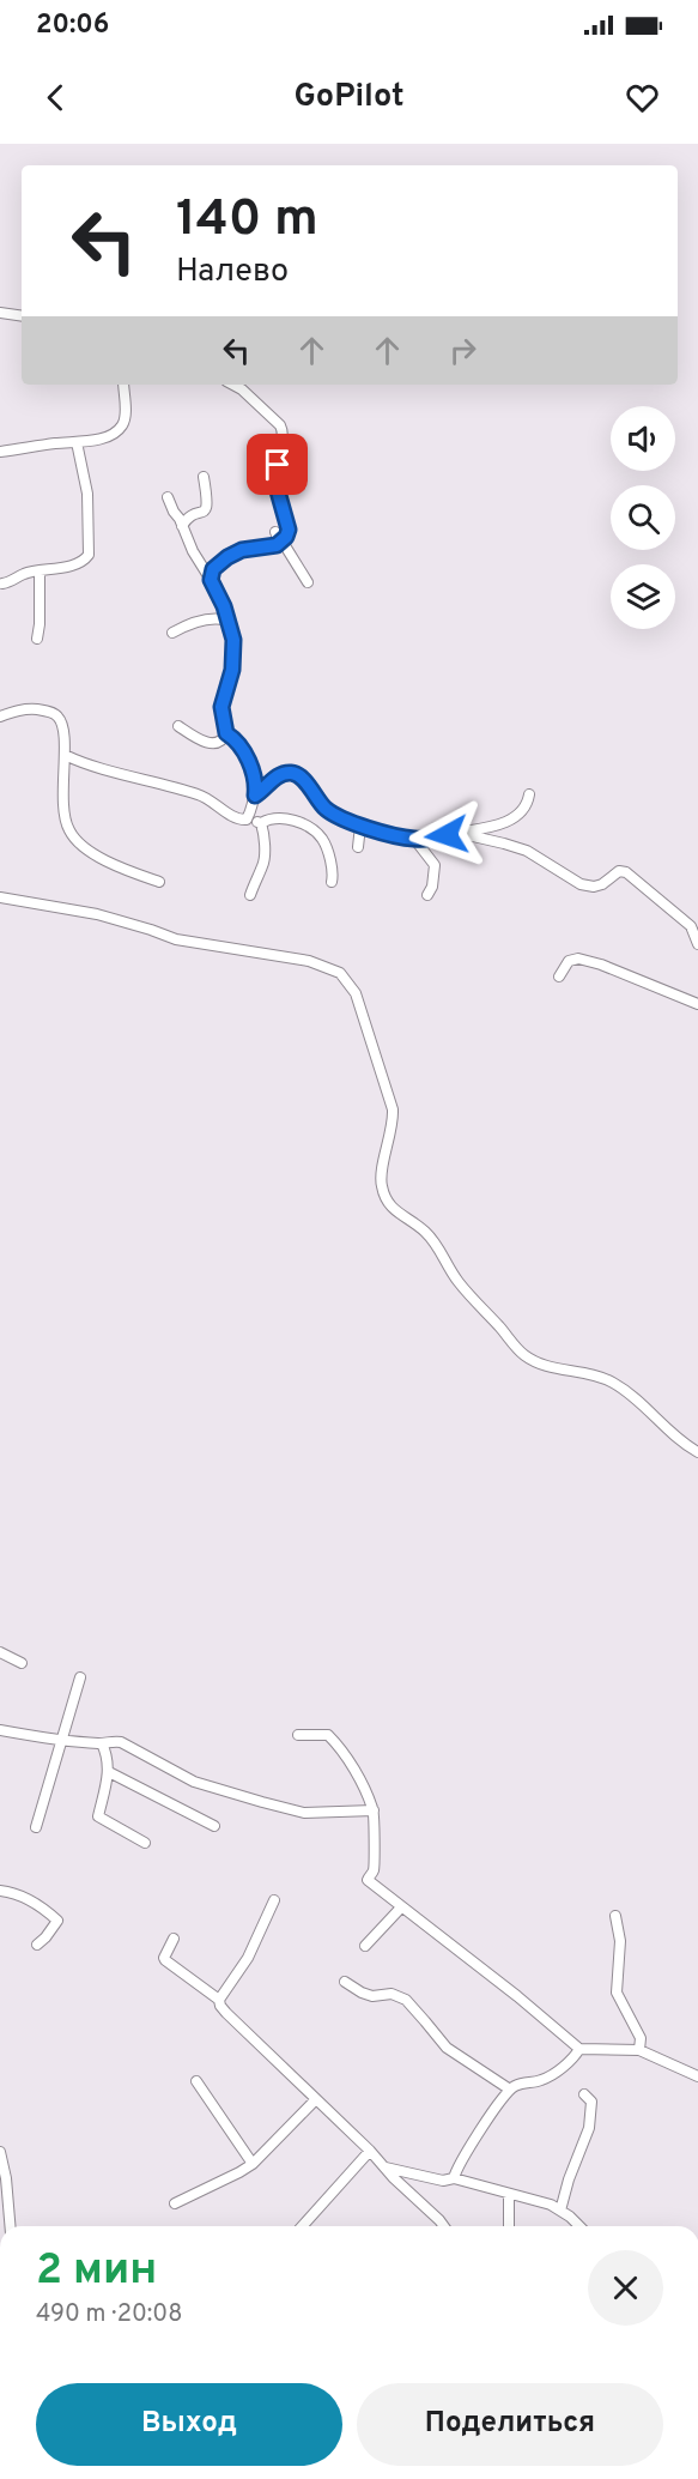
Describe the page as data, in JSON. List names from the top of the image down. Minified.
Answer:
{"page":{"status":"20:06","header":"GoPilot","turn":["140 m","Налево"],"heading":["2 мин","490 m · 20:08"],"buttons":["Выход","Поделиться"]}}
